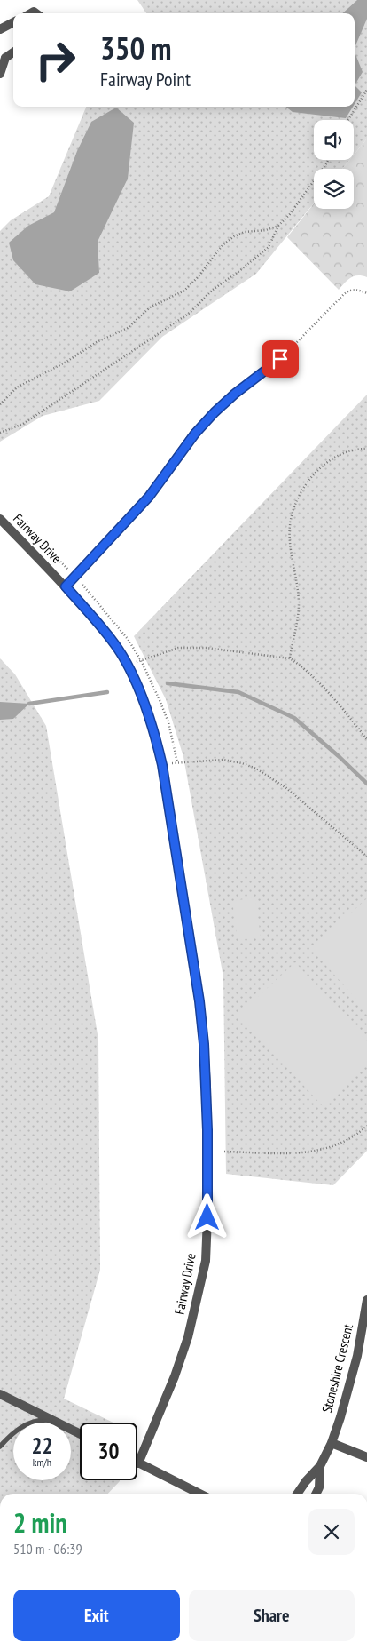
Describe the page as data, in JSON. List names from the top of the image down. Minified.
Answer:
{"streets":{"street":["Fairway Drive","Stoneshire Crescent"]},"page":{"turn":["350 m","Fairway Point"],"speed":"22 km/h","limit":"30","heading":["2 min","510 m · 06:39"],"buttons":["Exit","Share"]}}
